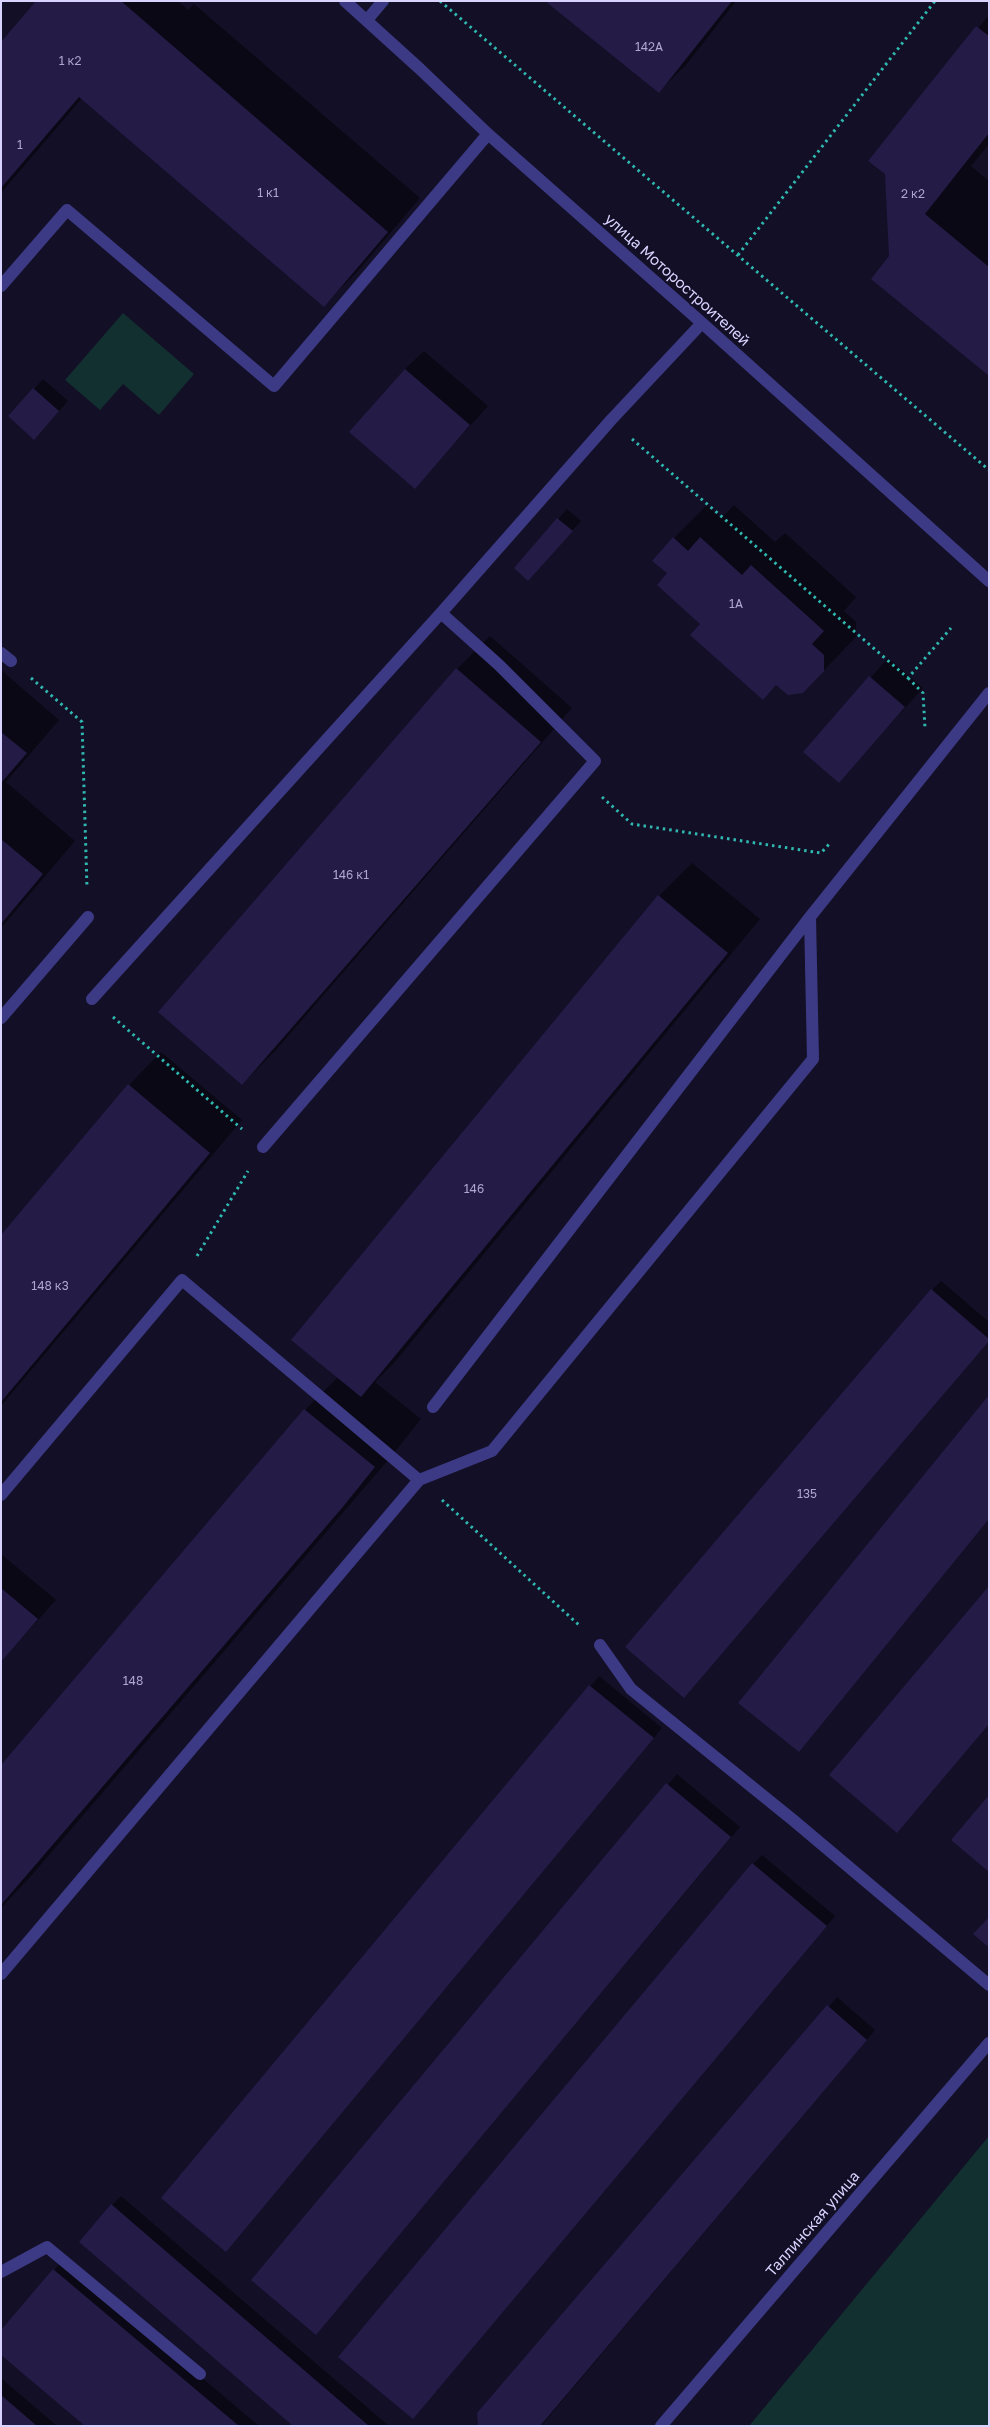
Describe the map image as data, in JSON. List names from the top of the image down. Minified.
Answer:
{"streets":{"street":["улица Моторостроителей","Таллинская улица"]},"house_numbers":["142А","1 к2","1","1 к1","2 к2","1А","146 к1","146","148 к3","135","148"]}
